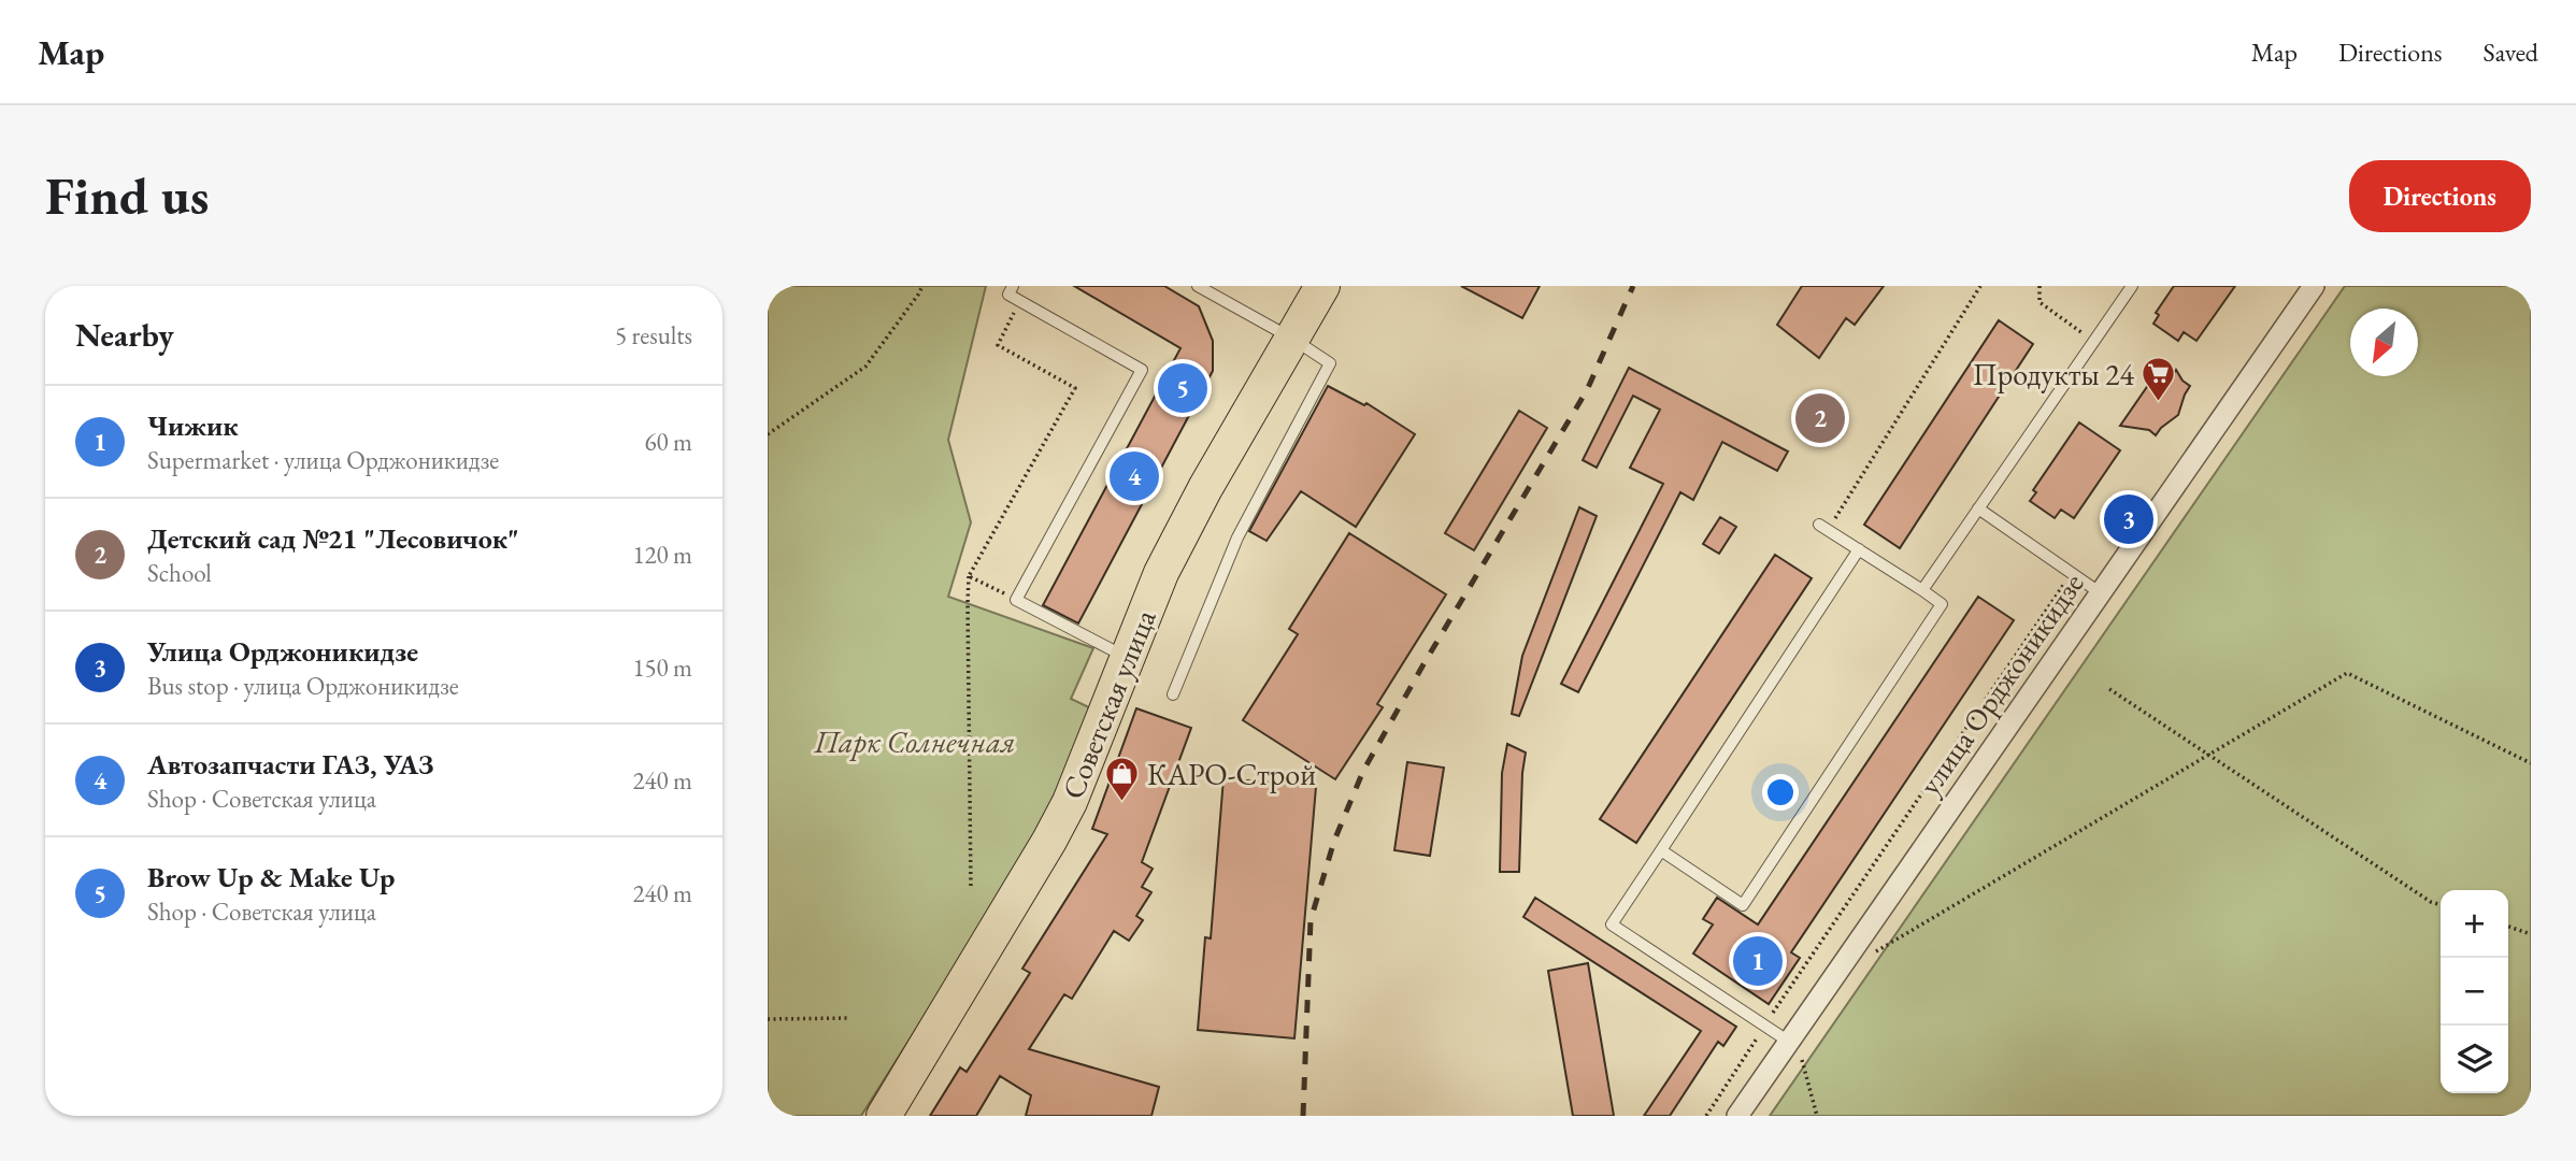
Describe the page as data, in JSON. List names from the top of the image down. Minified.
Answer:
{"streets":{"main road":["Советская улица"],"street":["улица Орджоникидзе"]},"parks":["Парк Солнечная"],"places":{"supermarket":["Продукты 24"],"shop":["КАРО-Строй"]},"north":"bottom left","page":{"header":"Map","nav":["Map","Directions","Saved"],"buttons":"Directions","title":"Find us","heading":["Nearby","5 results"],"pins":["5","2","4","3","1"],"list":[{"mark":"1","name":"Чижик","note":"Supermarket · улица Орджоникидзе","value":"60 m"},{"mark":"2","name":"Детский сад №21 \"Лесовичок\"","note":"School","value":"120 m"},{"mark":"3","name":"Улица Орджоникидзе","note":"Bus stop · улица Орджоникидзе","value":"150 m"},{"mark":"4","name":"Автозапчасти ГАЗ, УАЗ","note":"Shop · Советская улица","value":"240 m"},{"mark":"5","name":"Brow Up & Make Up","note":"Shop · Советская улица","value":"240 m"}],"map_buttons":["+","−"]}}
